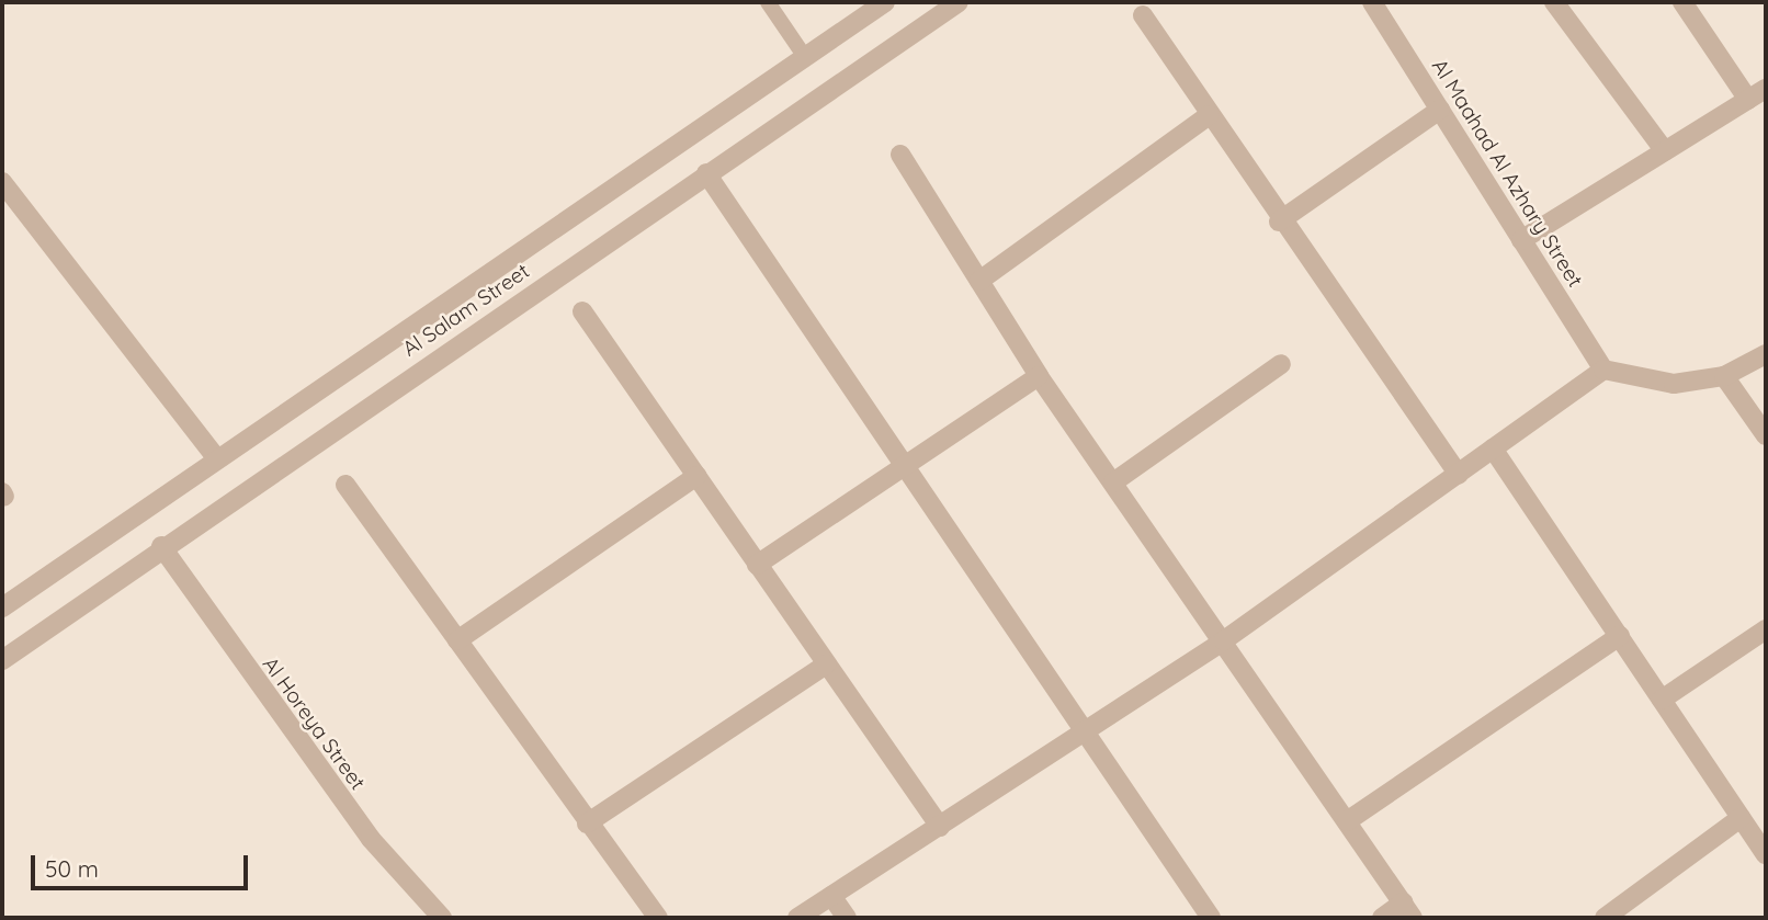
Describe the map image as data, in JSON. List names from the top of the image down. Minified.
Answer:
{"streets":{"street":["Al Maahad Al Azhary Street","Al Salam Street","Al Horeya Street"]},"crossings":[["Al Salam Street","Al Horeya Street"]],"scale_bar":"50 m"}
